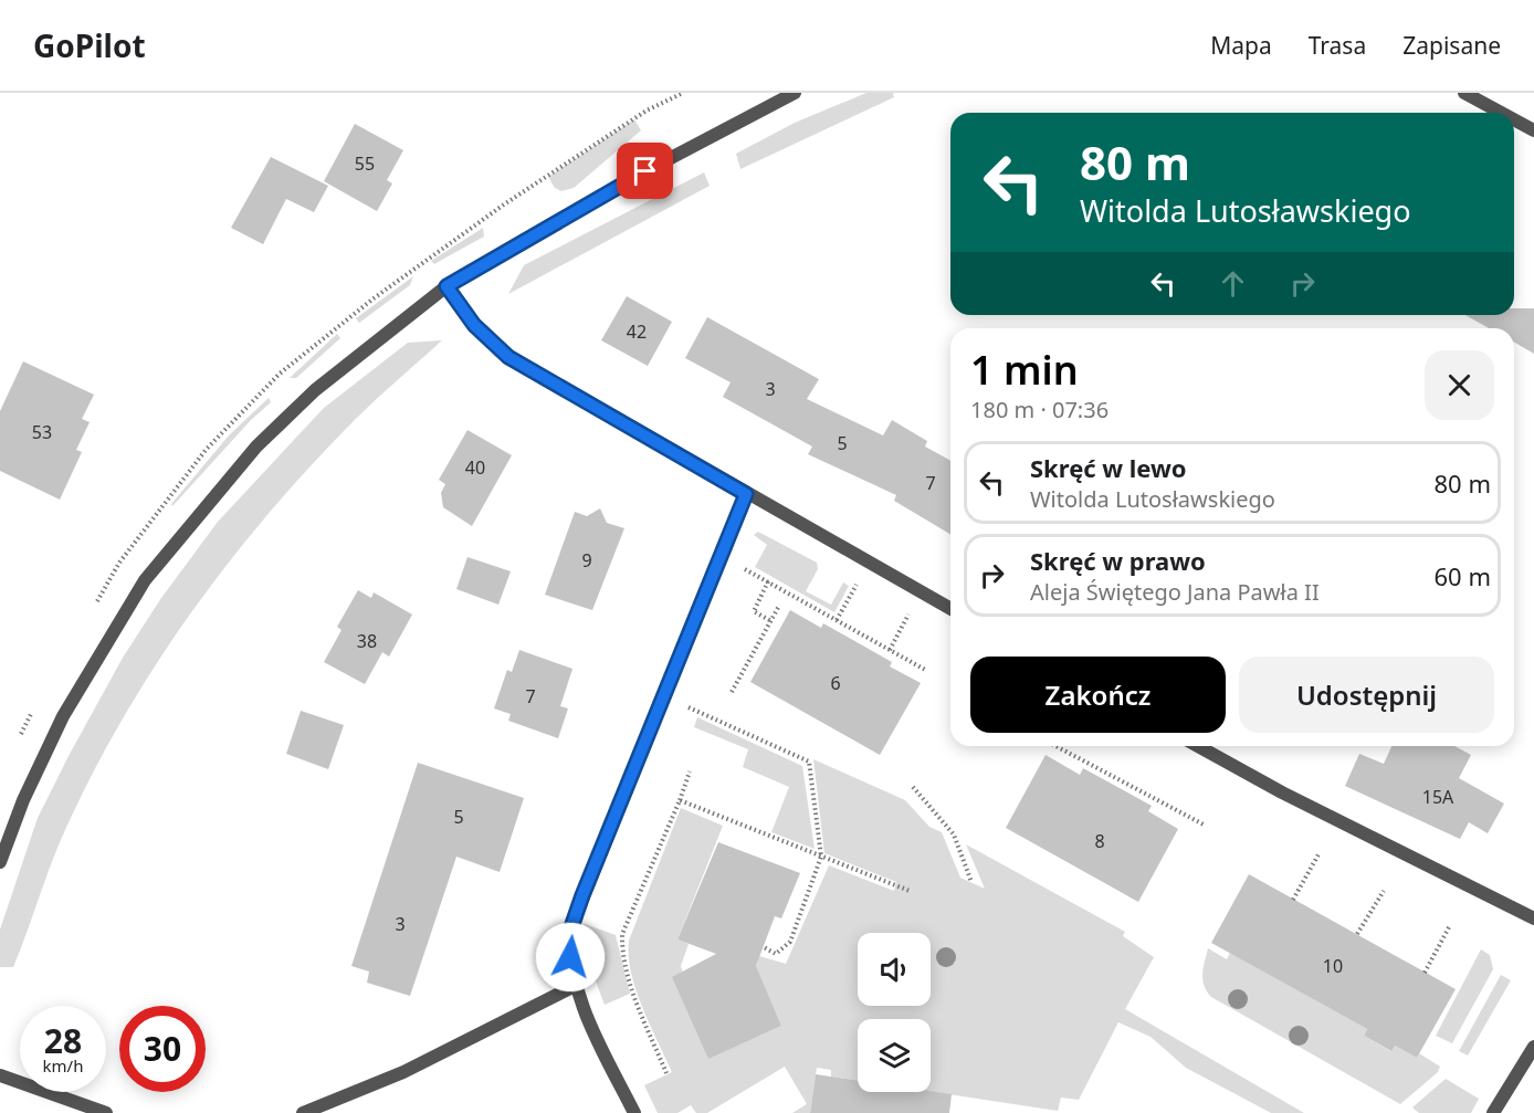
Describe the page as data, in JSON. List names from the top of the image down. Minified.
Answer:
{"house_numbers":["55","42","3","53","5","40","7","9","38","6","7","15A","5","8","3","10"],"page":{"header":"GoPilot","nav":["Mapa","Trasa","Zapisane"],"turn":["80 m","Witolda Lutosławskiego"],"heading":["1 min","180 m · 07:36"],"list":[{"name":"Skręć w lewo","note":"Witolda Lutosławskiego","value":"80 m"},{"name":"Skręć w prawo","note":"Aleja Świętego Jana Pawła II","value":"60 m"}],"buttons":["Zakończ","Udostępnij"],"speed":"28 km/h","limit":"30"}}
